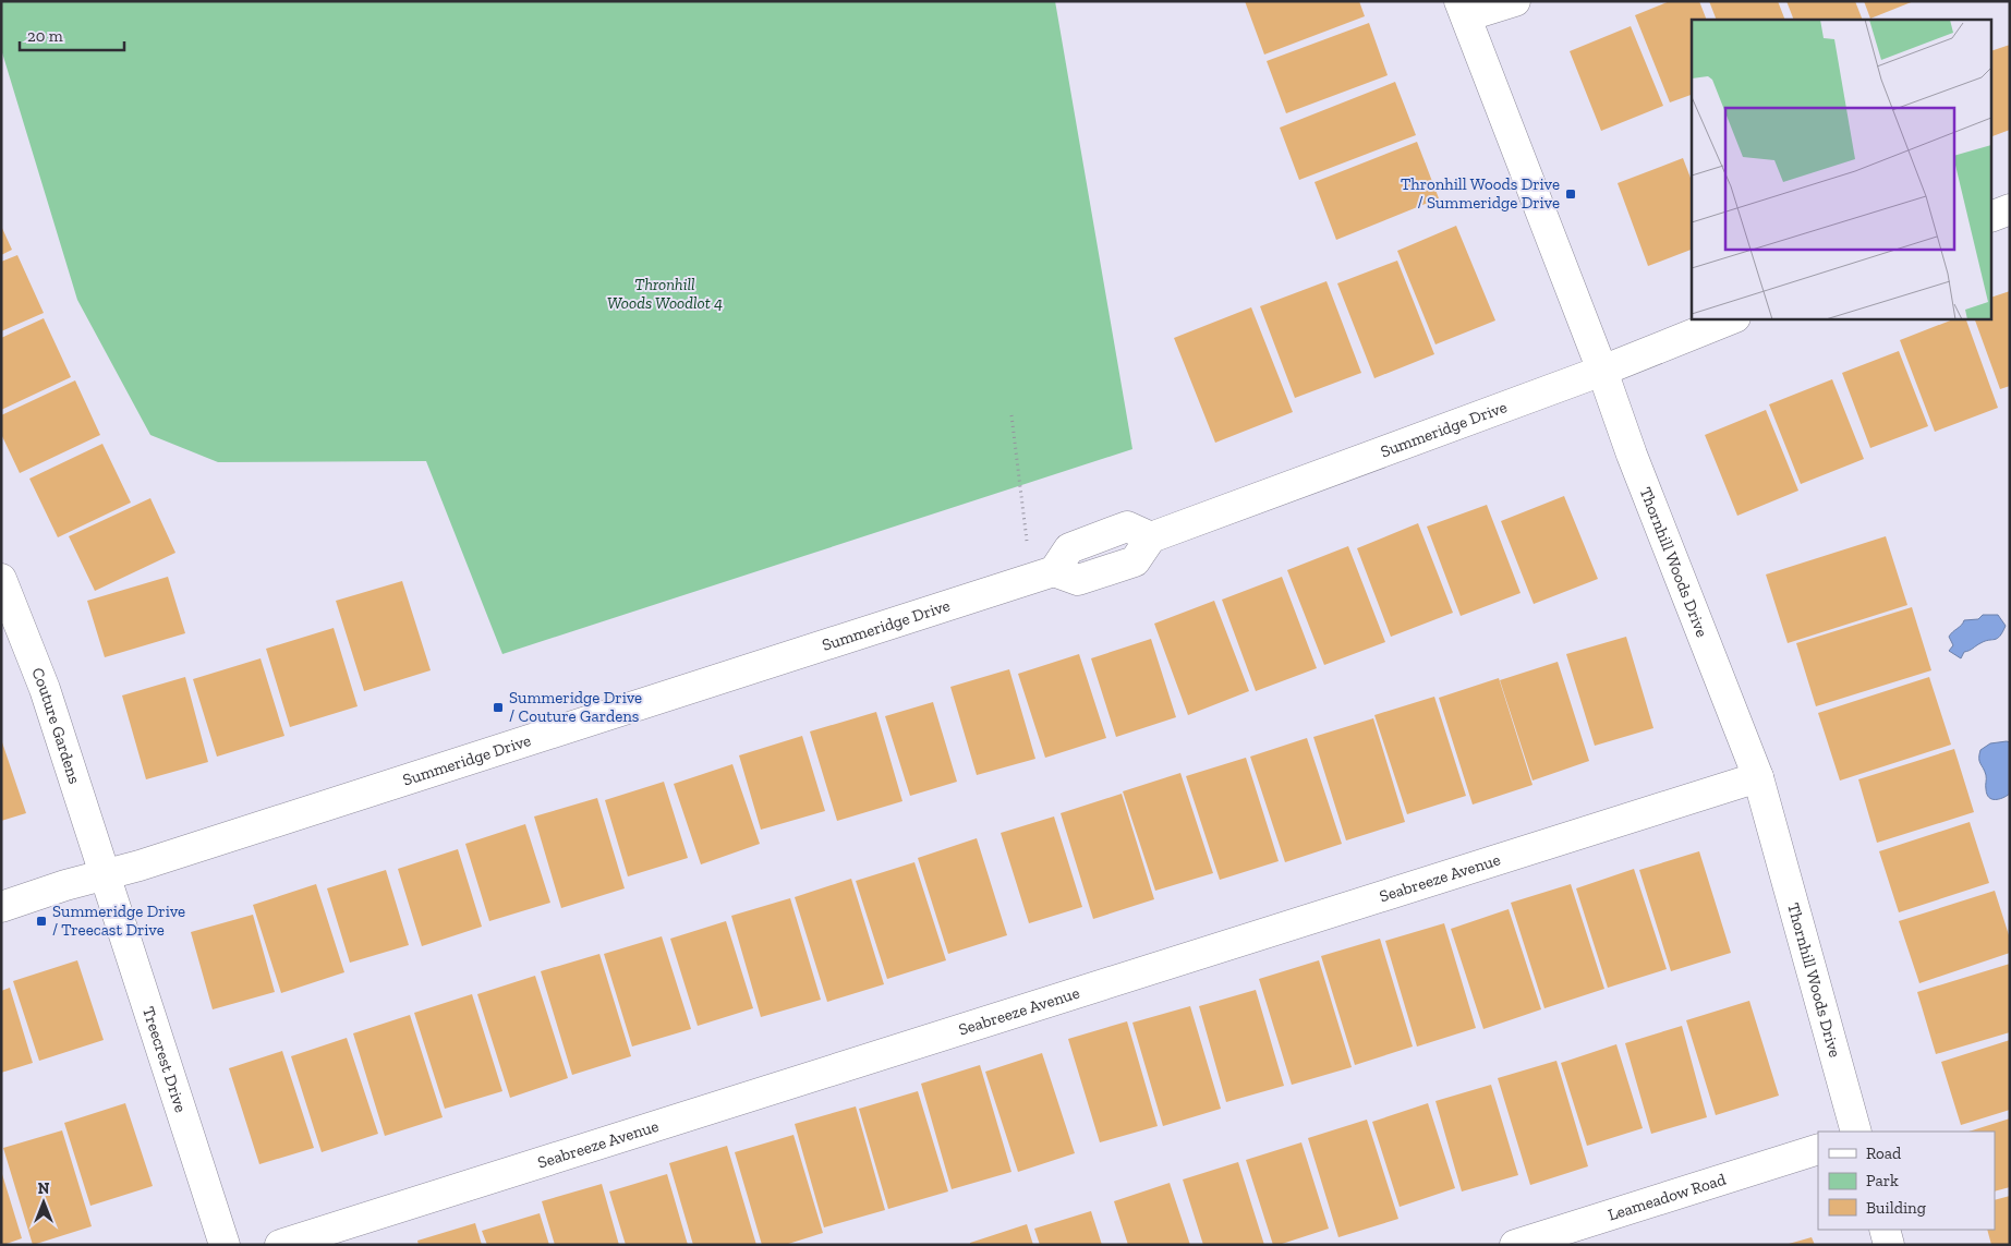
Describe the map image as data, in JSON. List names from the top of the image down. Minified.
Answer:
{"streets":{"street":["Summeridge Drive","Thornhill Woods Drive","Couture Gardens","Seabreeze Avenue","Treecrest Drive","Leameadow Road"]},"crossings":[["Summeridge Drive","Thornhill Woods Drive"],["Summeridge Drive","Couture Gardens"],["Summeridge Drive","Treecrest Drive"],["Thornhill Woods Drive","Seabreeze Avenue"],["Couture Gardens","Treecrest Drive"]],"parks":["Thronhill Woods Woodlot 4"],"places":{"transit":["Thronhill Woods Drive / Summeridge Drive","Summeridge Drive / Couture Gardens","Summeridge Drive / Treecast Drive"]},"legend":["Road","Park","Building"],"scale_bar":"20 m","north":"top"}
